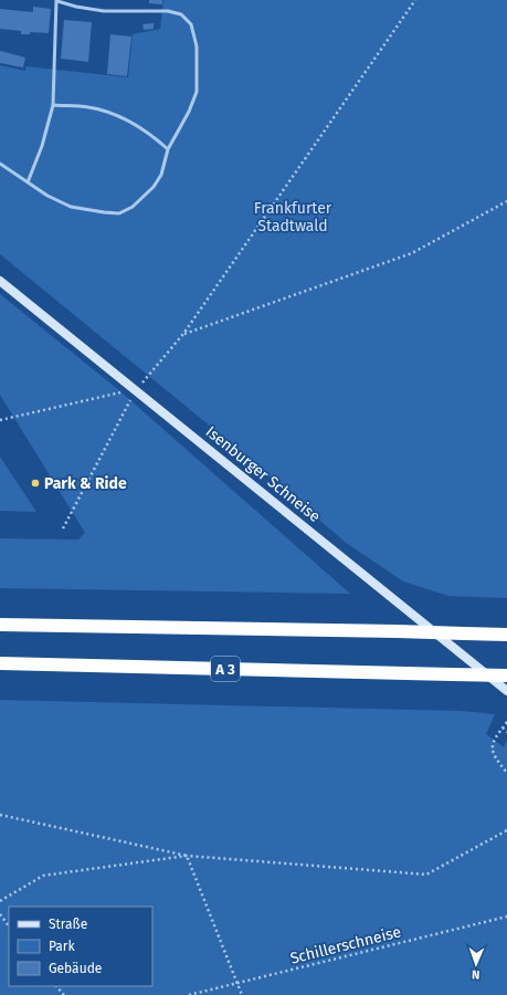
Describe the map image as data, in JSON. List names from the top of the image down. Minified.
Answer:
{"streets":{"highway":["A 3"],"main road":["Isenburger Schneise"],"path":["Schillerschneise"]},"parks":["Frankfurter Stadtwald"],"places":["Park & Ride"],"legend":["Straße","Park","Gebäude"],"north":"bottom"}
